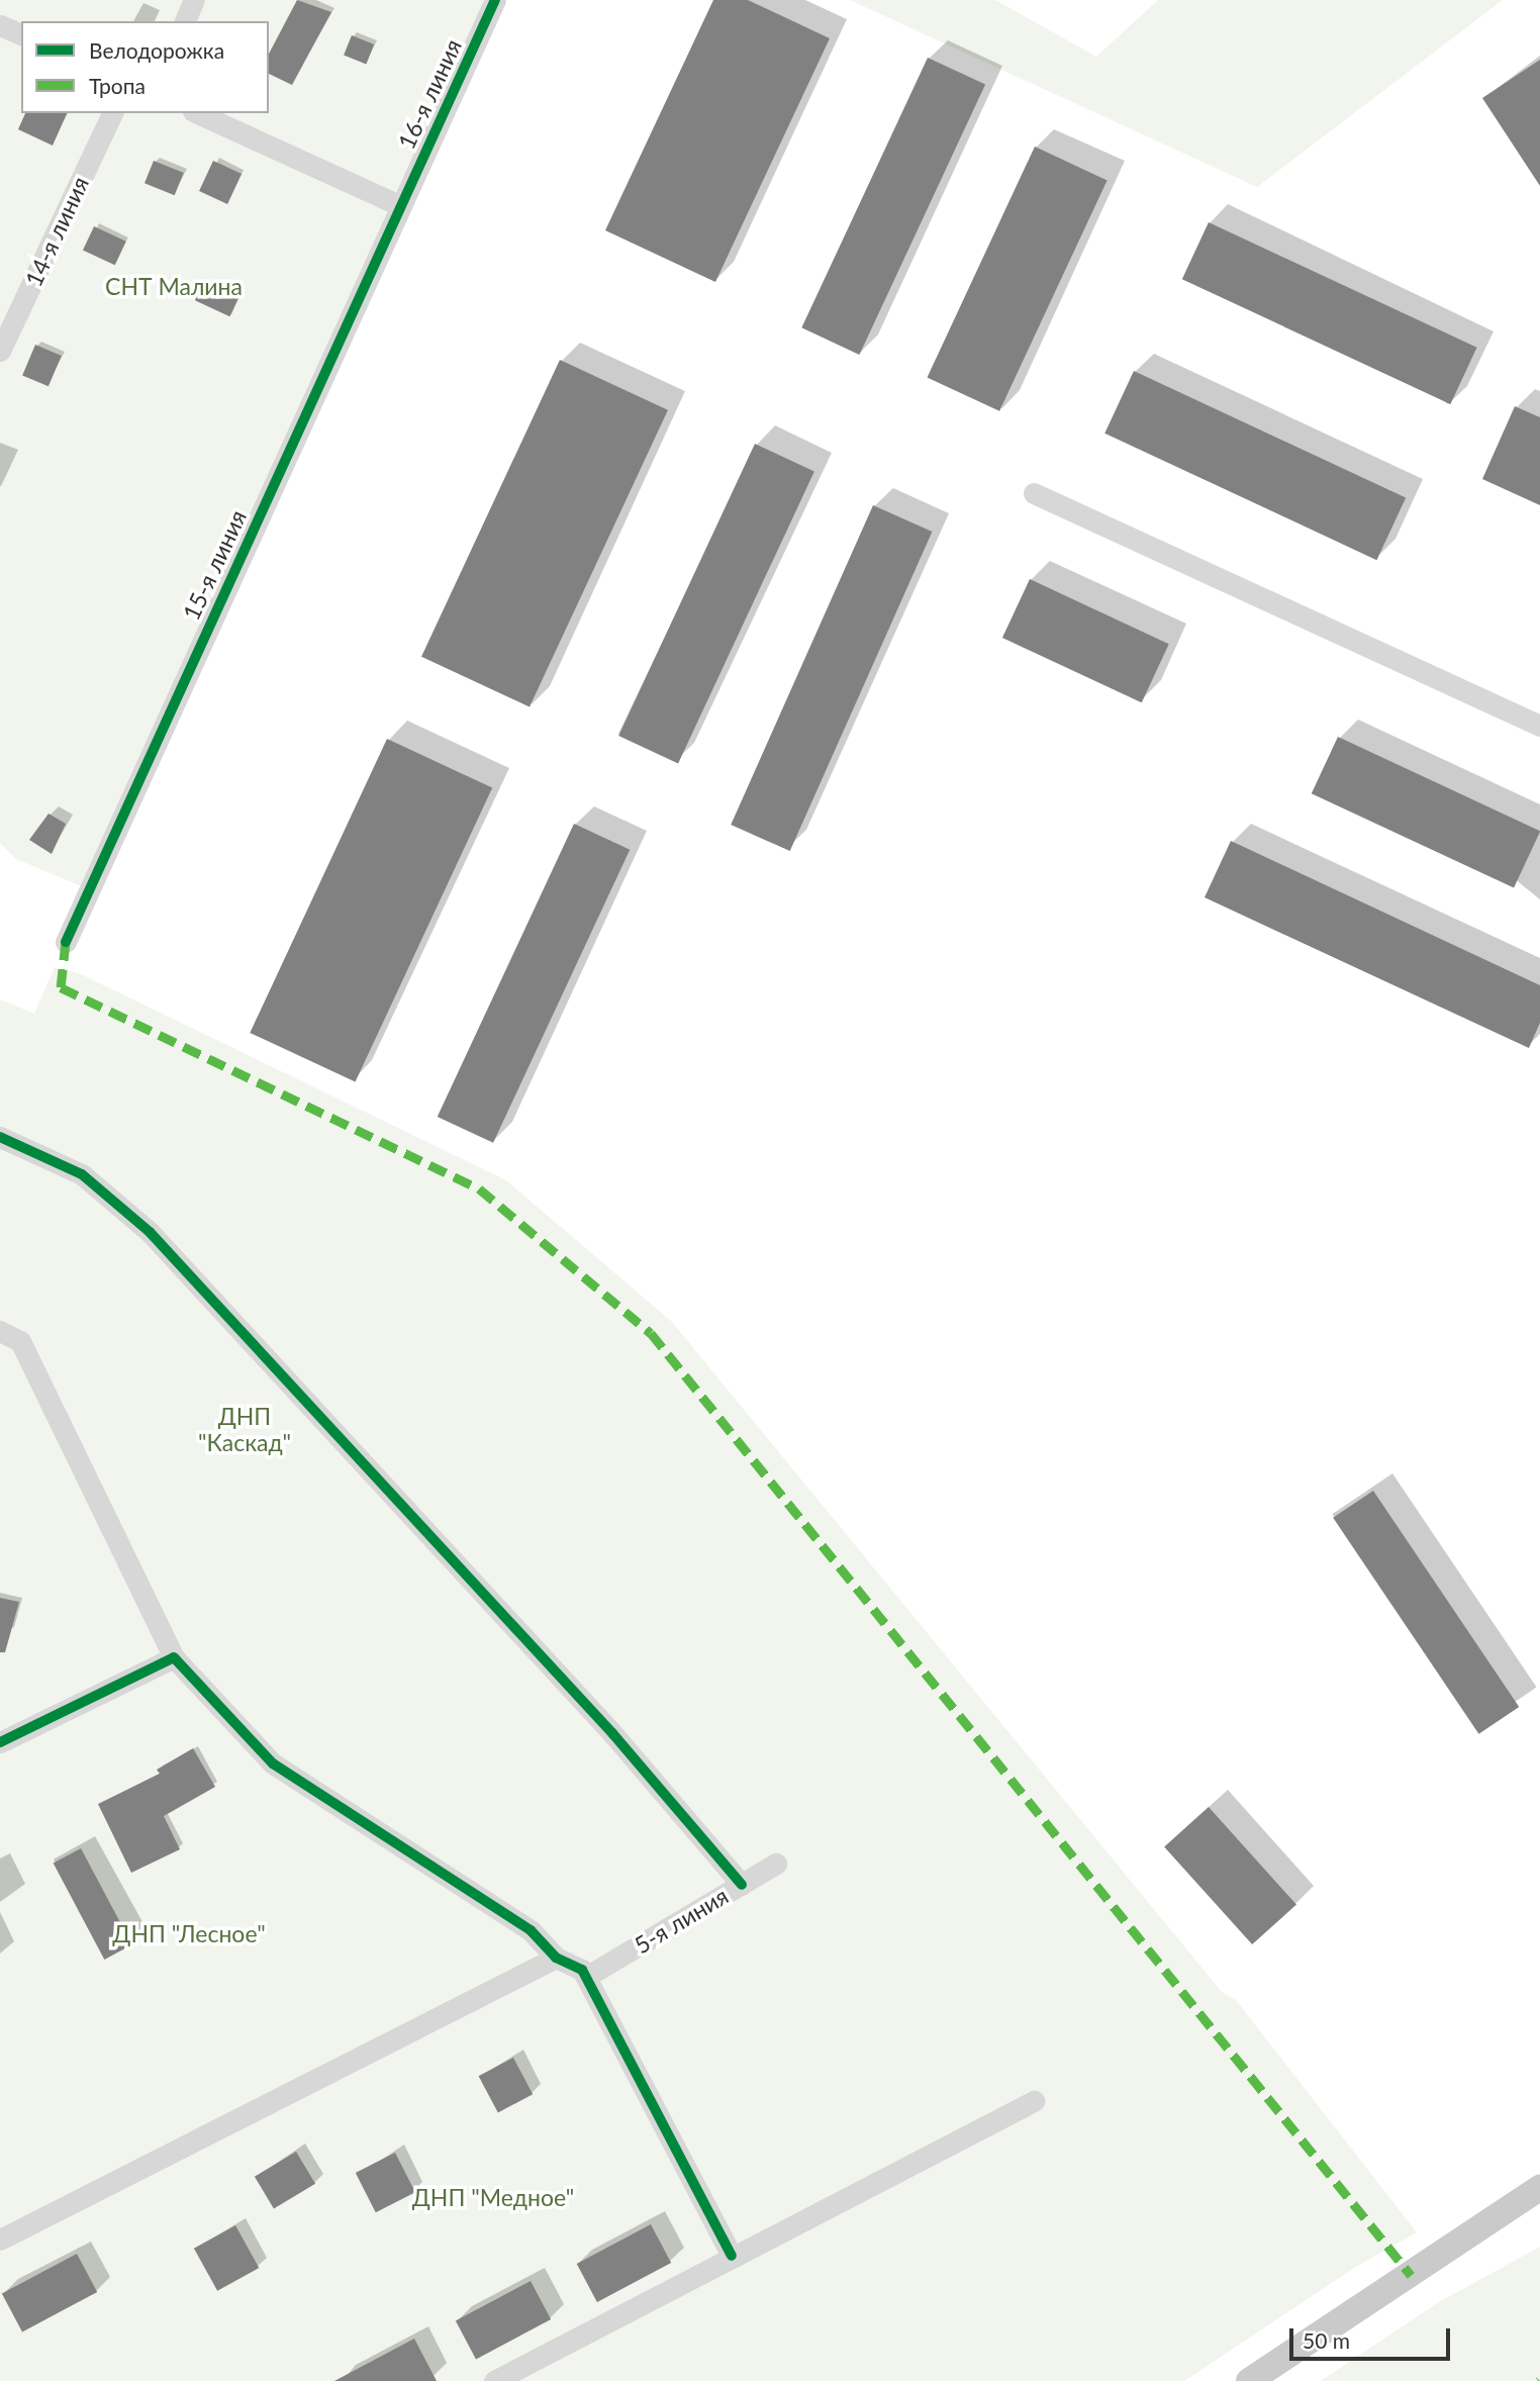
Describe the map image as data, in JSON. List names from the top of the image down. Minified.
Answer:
{"streets":{"street":["16-я линия","14-я линия","15-я линия","5-я линия"]},"crossings":[["16-я линия","15-я линия"]],"parks":["СНТ Малина","ДНП \"Каскад\"","ДНП \"Лесное\"","ДНП \"Медное\""],"legend":["Велодорожка","Тропа"],"scale_bar":"50 m"}
